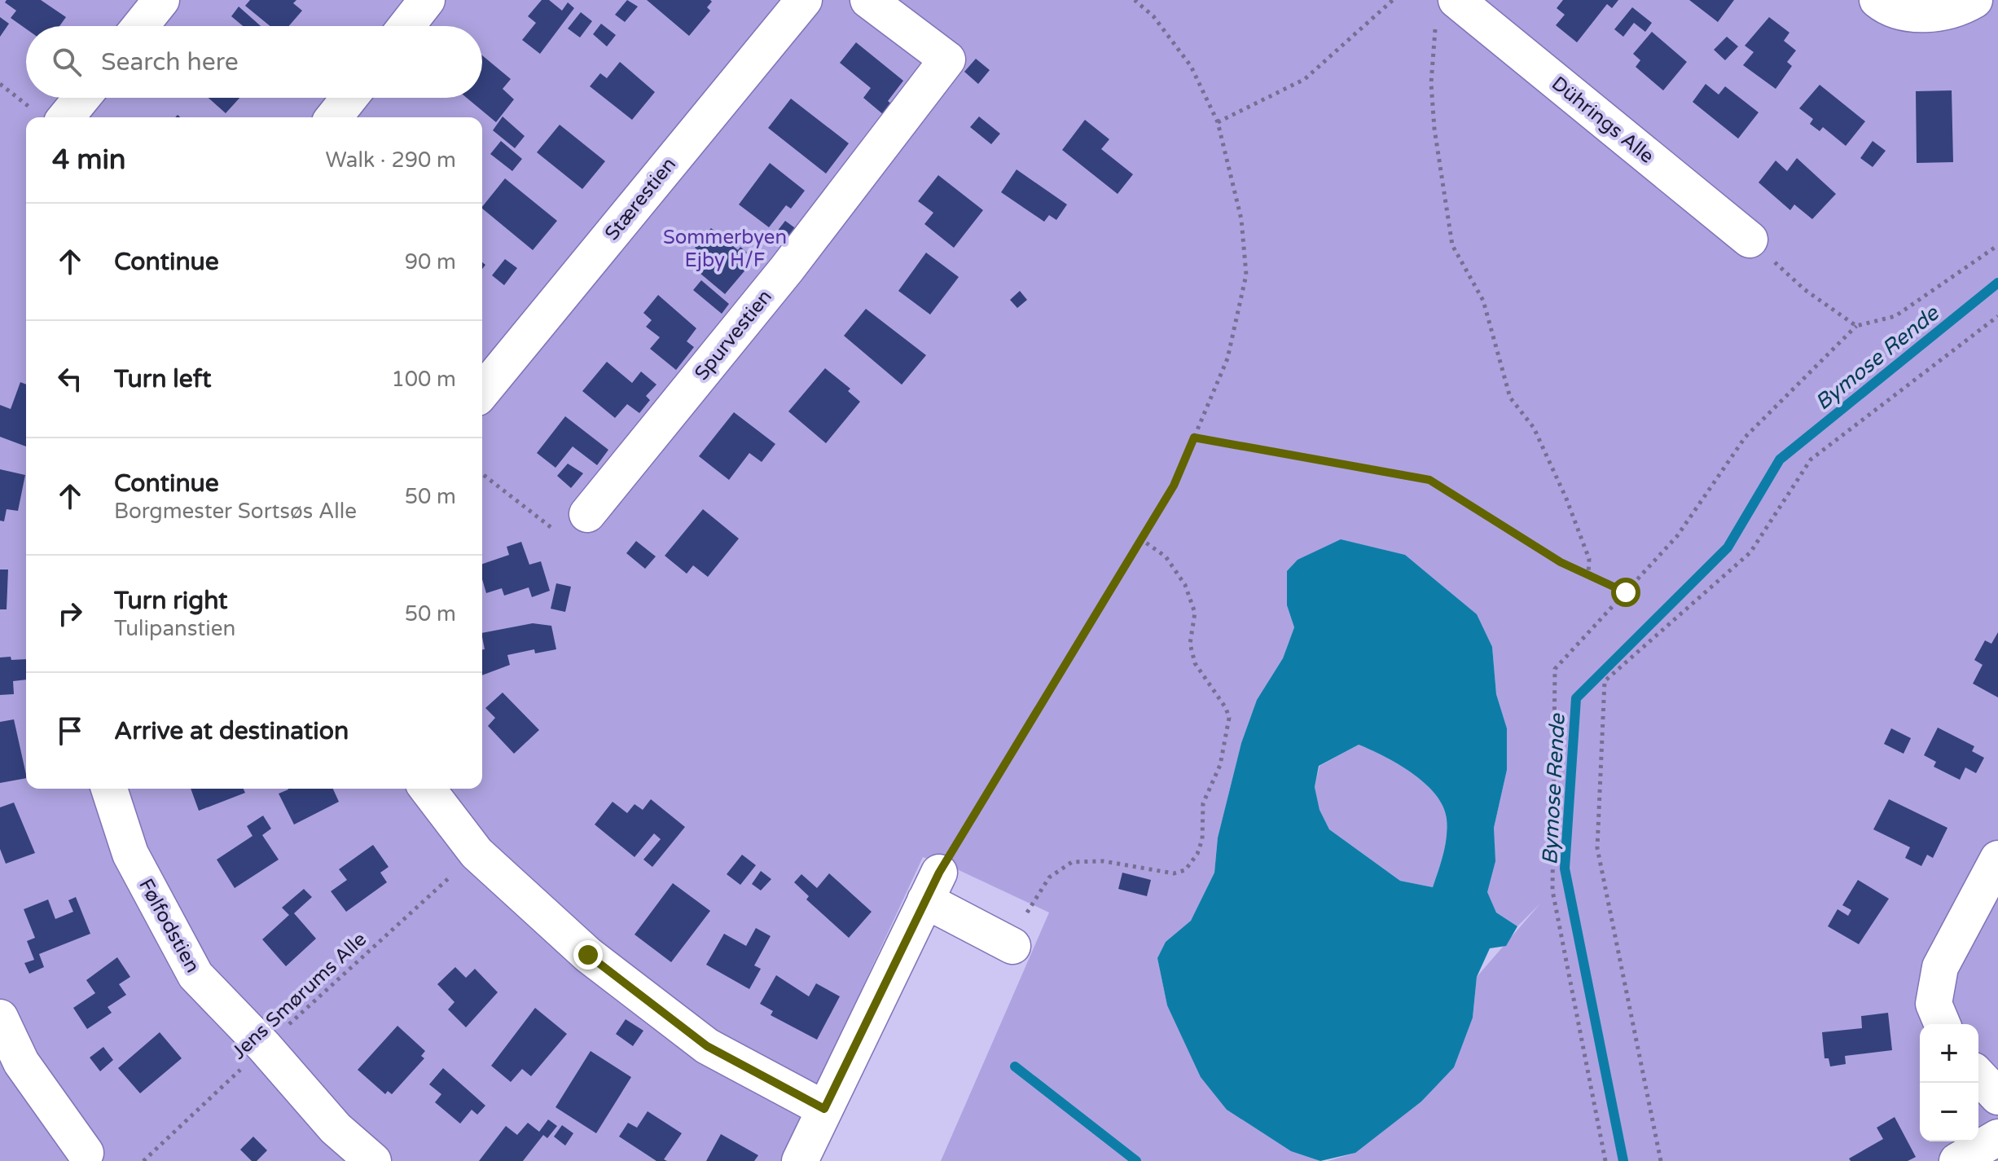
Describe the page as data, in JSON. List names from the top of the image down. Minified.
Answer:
{"streets":{"lane":["Dührings Alle","Stærestien","Spurvestien","Følfodstien"],"path":["Jens Smørums Alle"]},"crossings":[["Følfodstien","Jens Smørums Alle"]],"water":["Bymose Rende"],"parks":["Sommerbyen Ejby H/F"],"page":{"search":"Search here","heading":["4 min","Walk · 290 m"],"list":[["Continue","90 m"],["Turn left","100 m"],["Continue","Borgmester Sortsøs Alle","50 m"],["Turn right","Tulipanstien","50 m"],"Arrive at destination"],"map_buttons":["+","−"]}}
